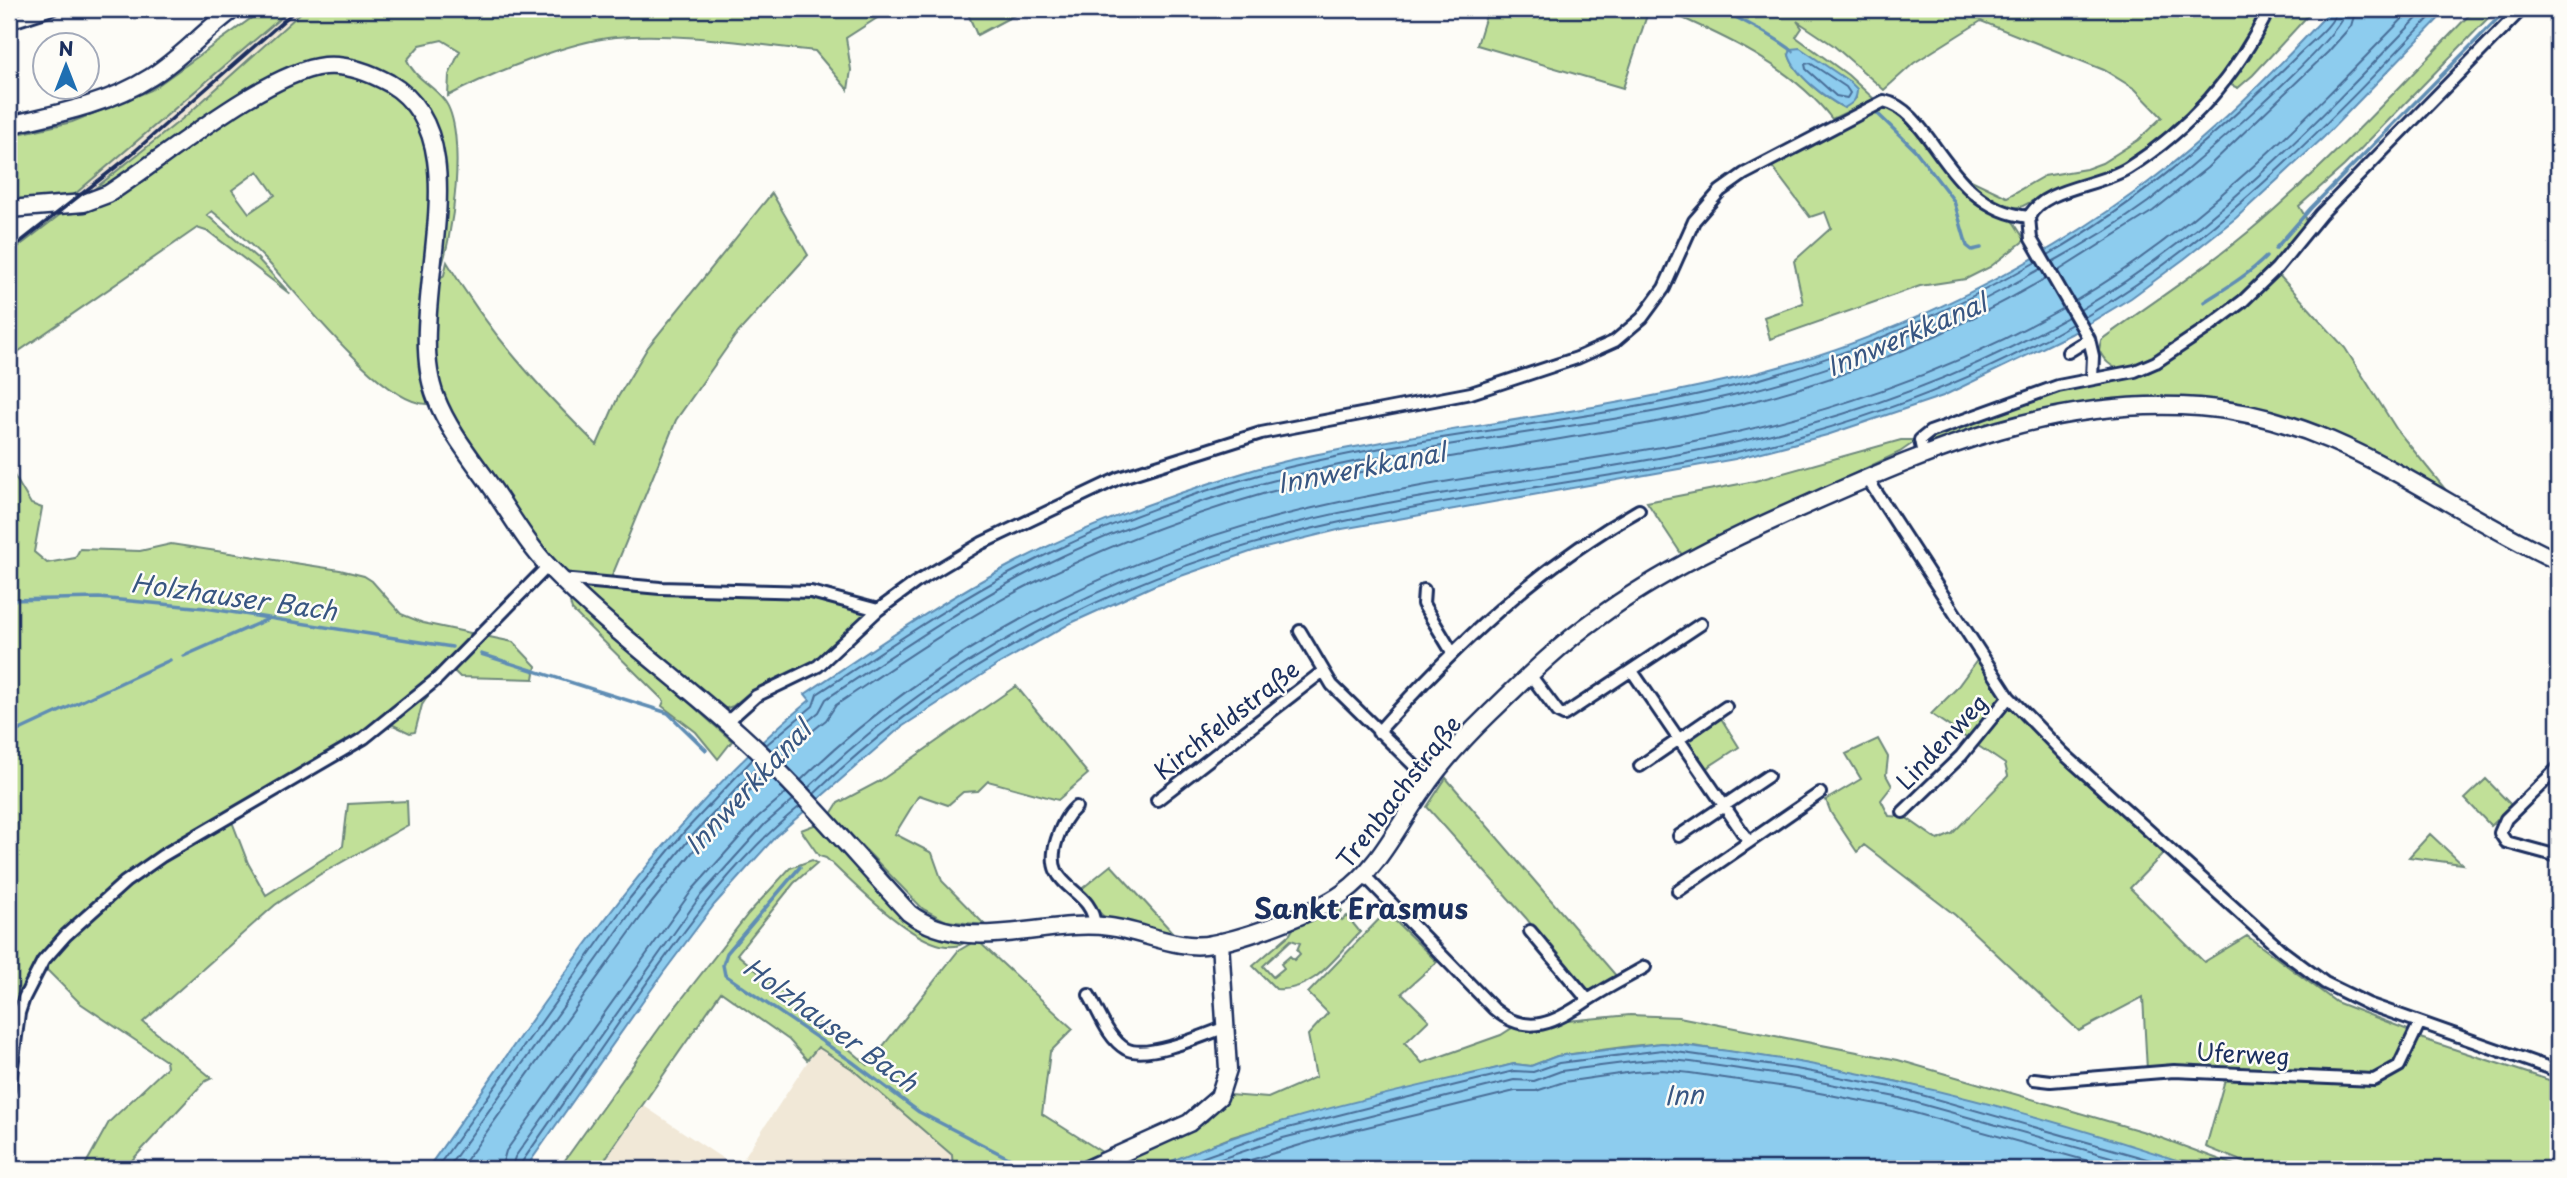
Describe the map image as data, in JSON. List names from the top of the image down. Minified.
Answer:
{"streets":{"street":["Kirchfeldstraße","Lindenweg","Trenbachstraße","Uferweg"]},"crossings":[["Kirchfeldstraße","Trenbachstraße"]],"districts":["Sankt Erasmus"],"water":["Innwerkkanal","Holzhauser Bach","Inn"],"north":"top"}
